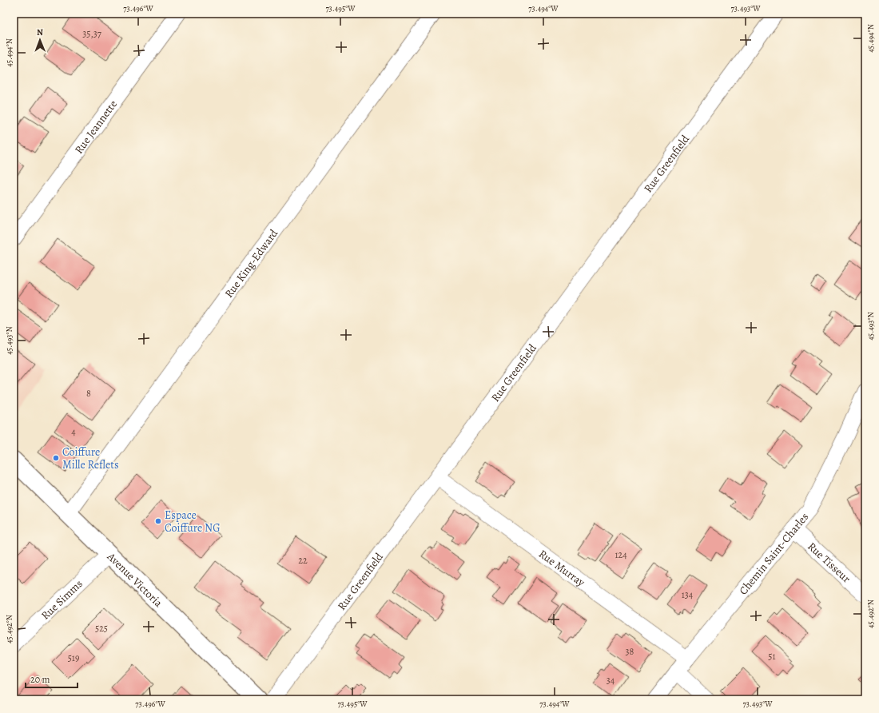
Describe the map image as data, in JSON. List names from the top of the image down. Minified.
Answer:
{"streets":{"street":["Rue Jeannette","Rue Greenfield","Rue King-Edward","Chemin Saint-Charles","Rue Tisseur","Rue Murray","Avenue Victoria","Rue Simms"]},"crossings":[["Rue Greenfield","Rue Murray"],["Rue King-Edward","Avenue Victoria"],["Chemin Saint-Charles","Rue Tisseur"],["Chemin Saint-Charles","Rue Murray"],["Avenue Victoria","Rue Simms"]],"places":["Coiffure Mille Reflets","Espace Coiffure NG"],"house_numbers":["35,37","8","4","124","22","134","525","38","51","519","34"],"scale_bar":"20 m","north":"top","coordinates":["73.496°W","73.495°W","73.494°W","73.493°W","45.494°N","45.493°N","45.492°N"]}
